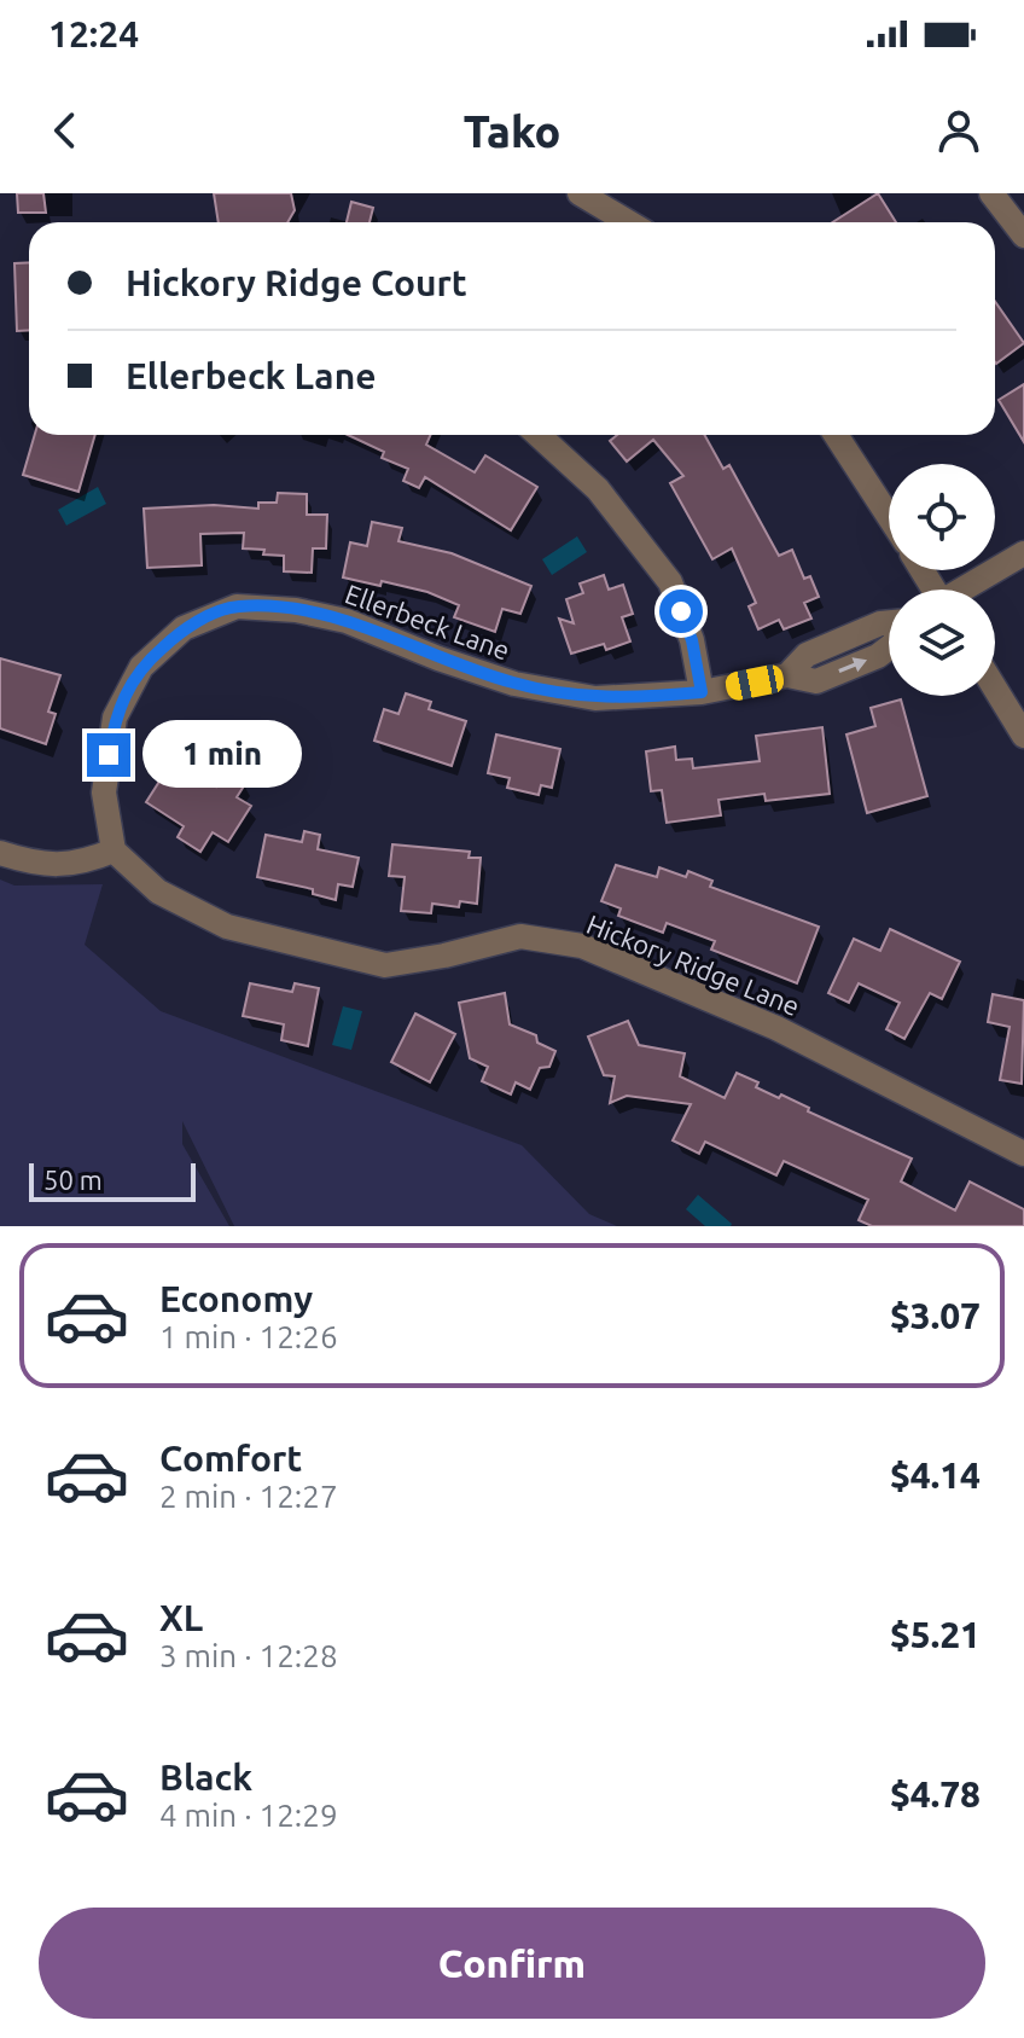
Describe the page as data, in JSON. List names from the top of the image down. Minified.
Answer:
{"streets":{"street":["Ellerbeck Lane","Hickory Ridge Lane"]},"crossings":[["Ellerbeck Lane","Hickory Ridge Lane"]],"scale_bar":"50 m","page":{"status":"12:24","header":"Tako","banner":["Hickory Ridge Court","Ellerbeck Lane"],"bubble":"1 min","scale":"50 m","list":[{"name":"Economy","note":"1 min · 12:26","value":"$3.07"},{"name":"Comfort","note":"2 min · 12:27","value":"$4.14"},{"name":"XL","note":"3 min · 12:28","value":"$5.21"},{"name":"Black","note":"4 min · 12:29","value":"$4.78"}],"buttons":"Confirm"}}
